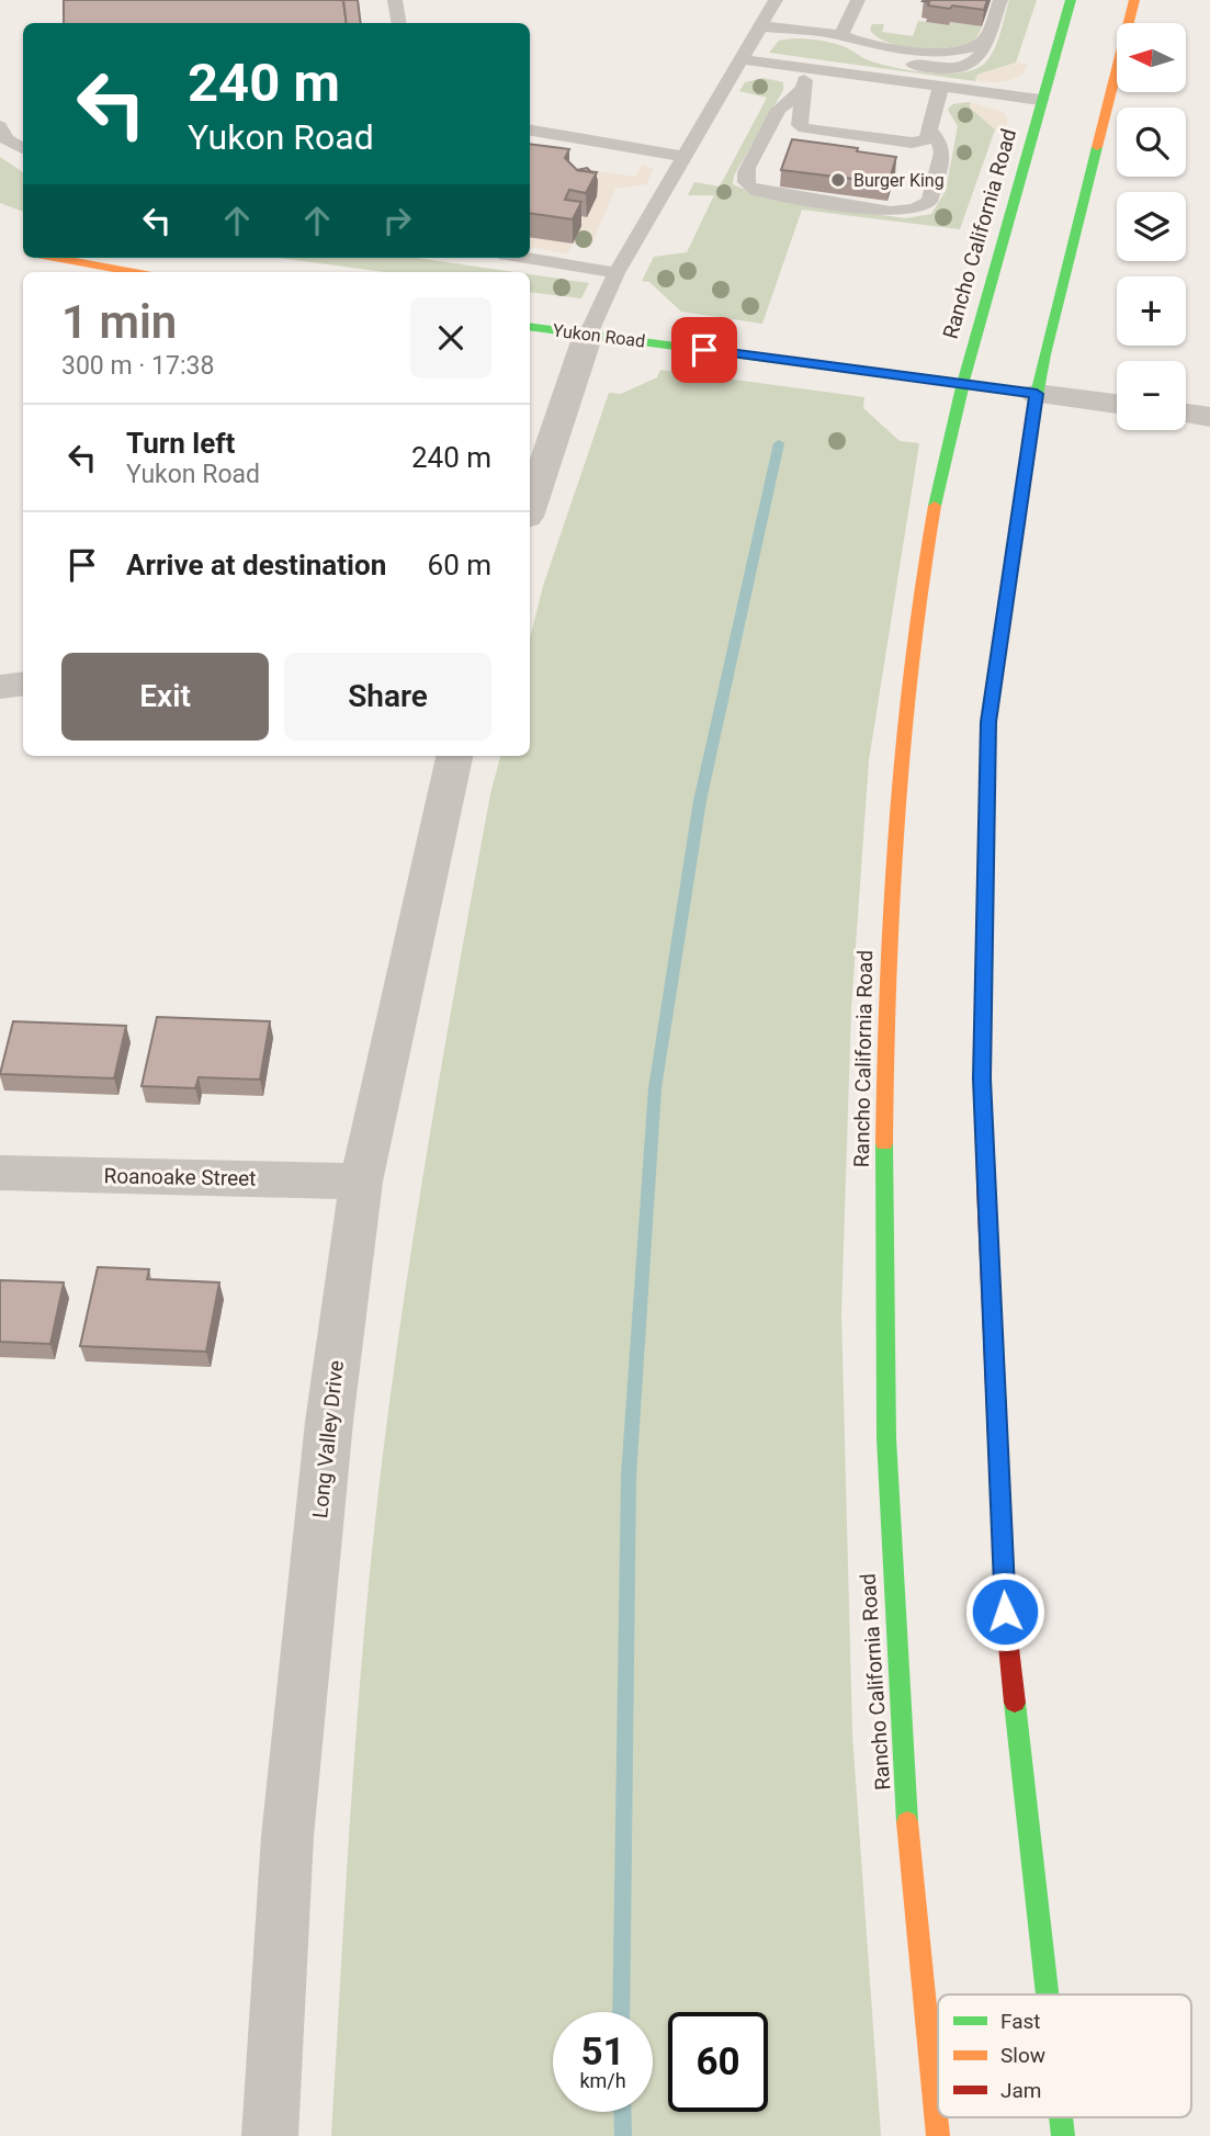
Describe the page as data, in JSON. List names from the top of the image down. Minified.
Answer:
{"streets":{"main road":["Rancho California Road","Yukon Road"],"street":["Roanoake Street","Long Valley Drive"]},"crossings":[["Rancho California Road","Yukon Road"],["Roanoake Street","Long Valley Drive"]],"places":["Burger King"],"legend":["Fast","Slow","Jam"],"north":"left","page":{"map_buttons":["+","−"],"turn":["240 m","Yukon Road"],"heading":["1 min","300 m · 17:38"],"list":[{"name":"Turn left","note":"Yukon Road","value":"240 m"},{"name":"Arrive at destination","value":"60 m"}],"buttons":["Exit","Share"],"speed":"51 km/h","limit":"60"}}
